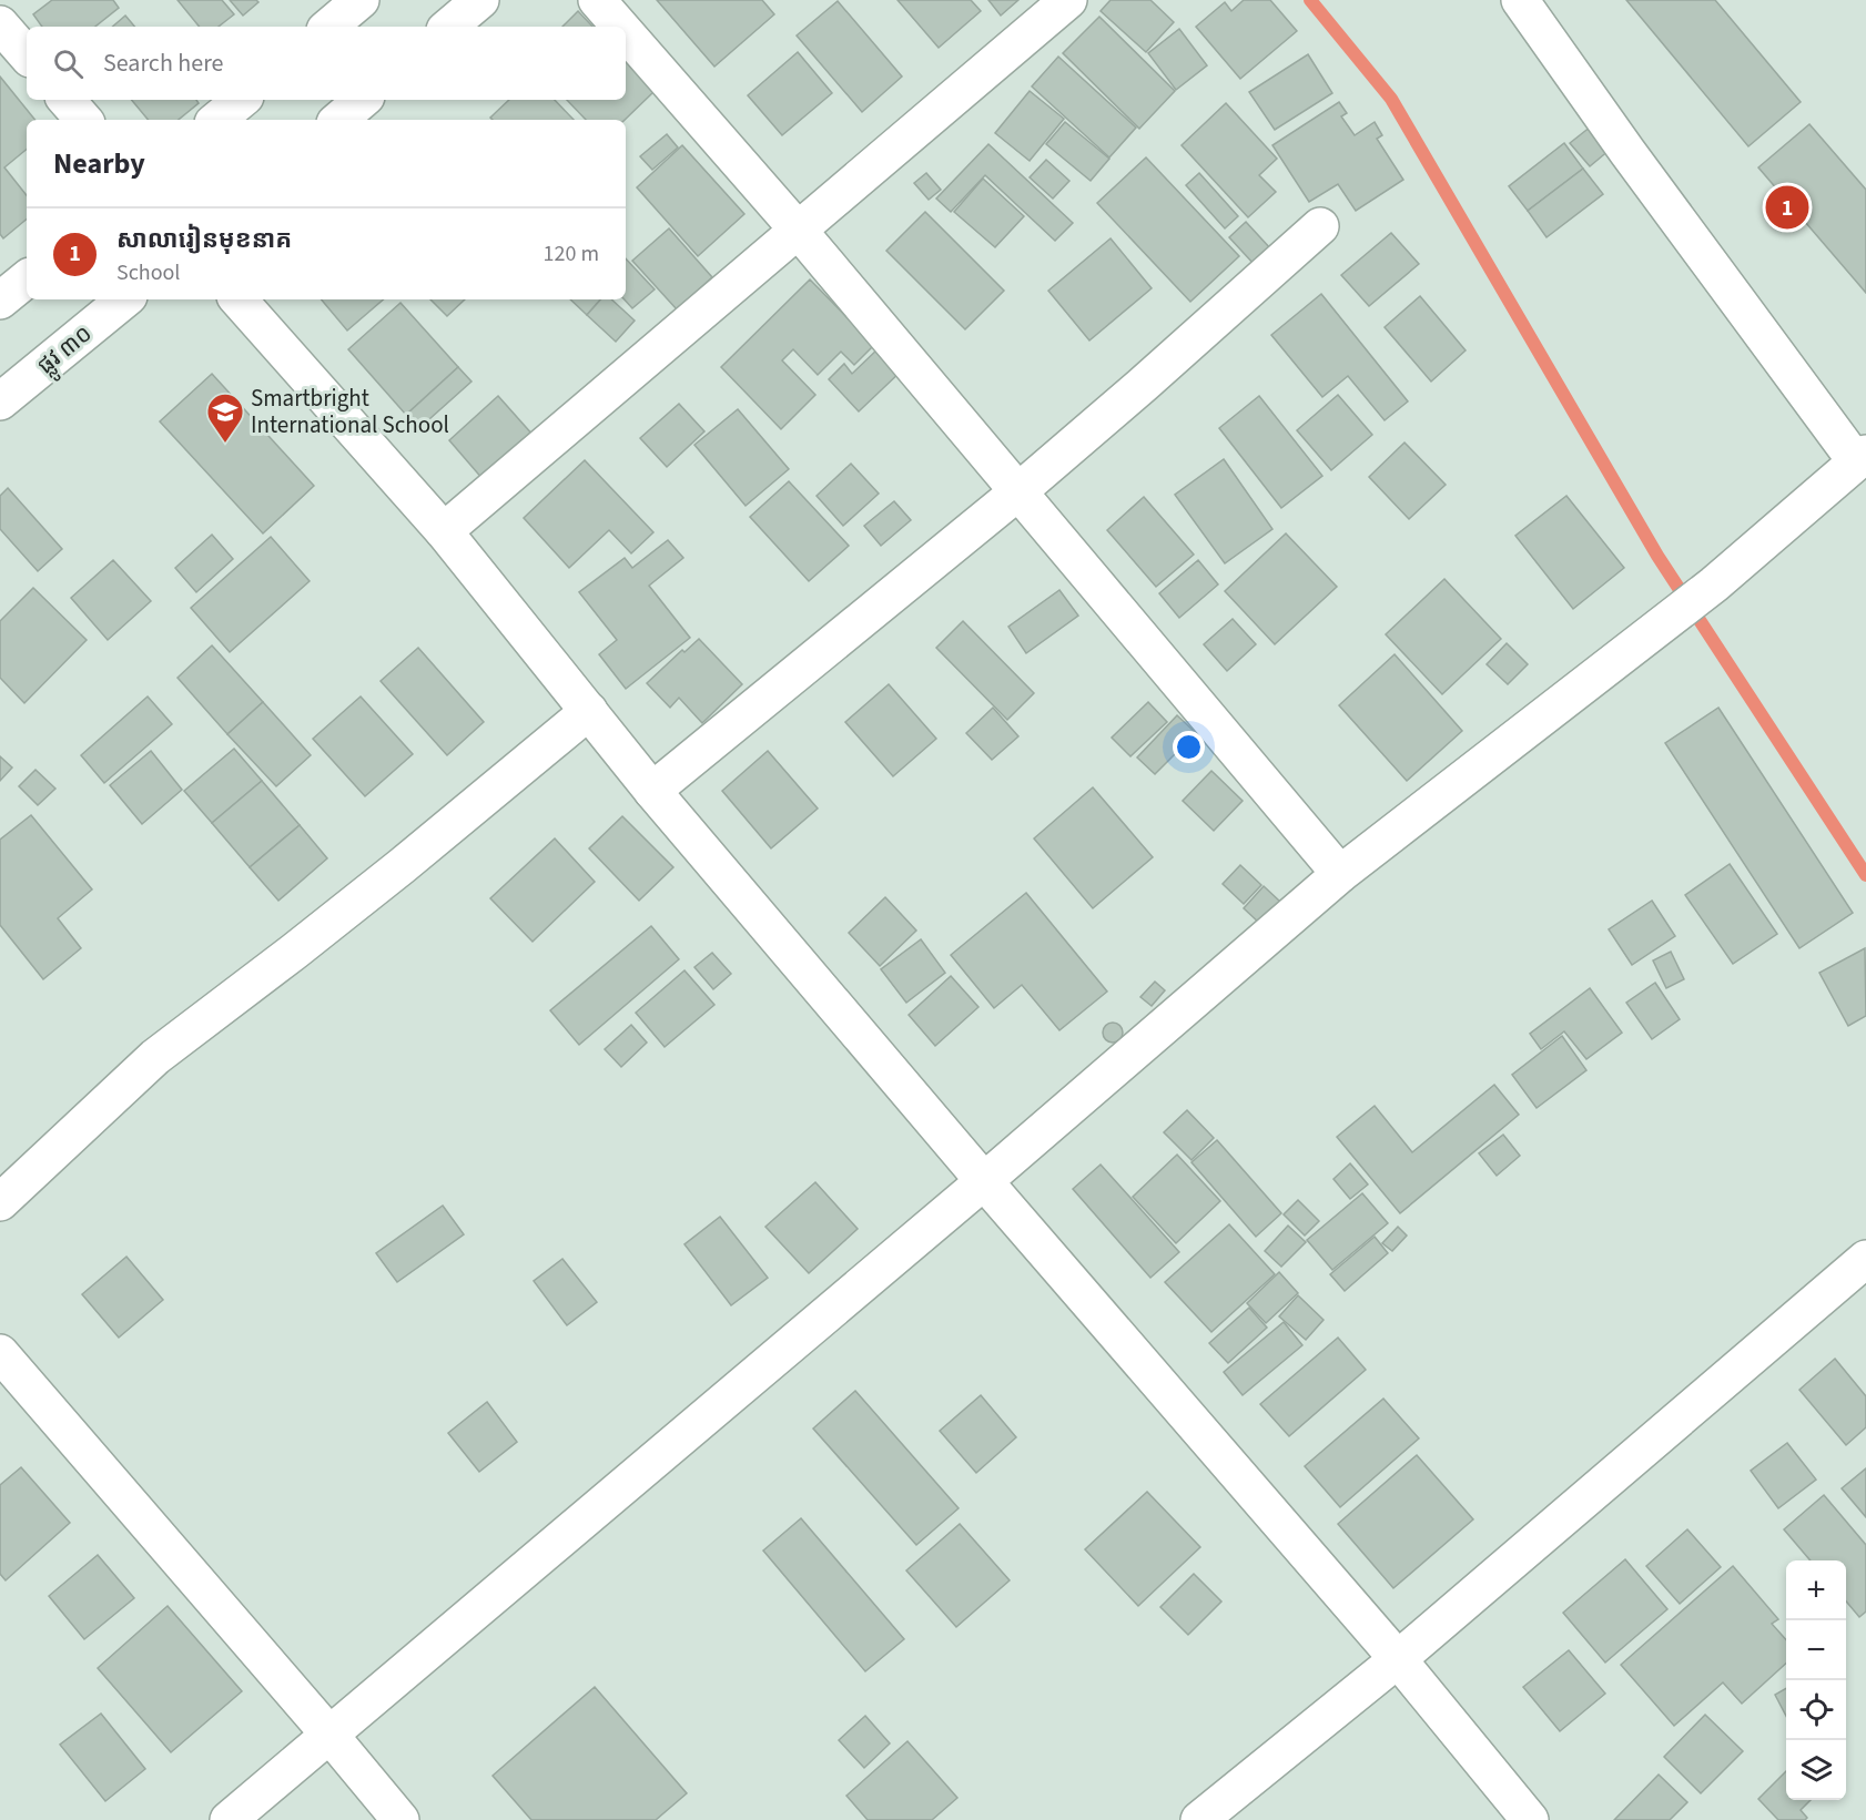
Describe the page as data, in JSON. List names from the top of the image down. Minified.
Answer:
{"streets":{"street":["ផ្លូវ ៣០"]},"places":{"school or university":["Smartbright International School"]},"page":{"search":"Search here","heading":"Nearby","pins":"1","list":[{"mark":"1","name":"សាលារៀនមុខនាគ","note":"School","value":"120 m"}],"map_buttons":["+","−"]}}
